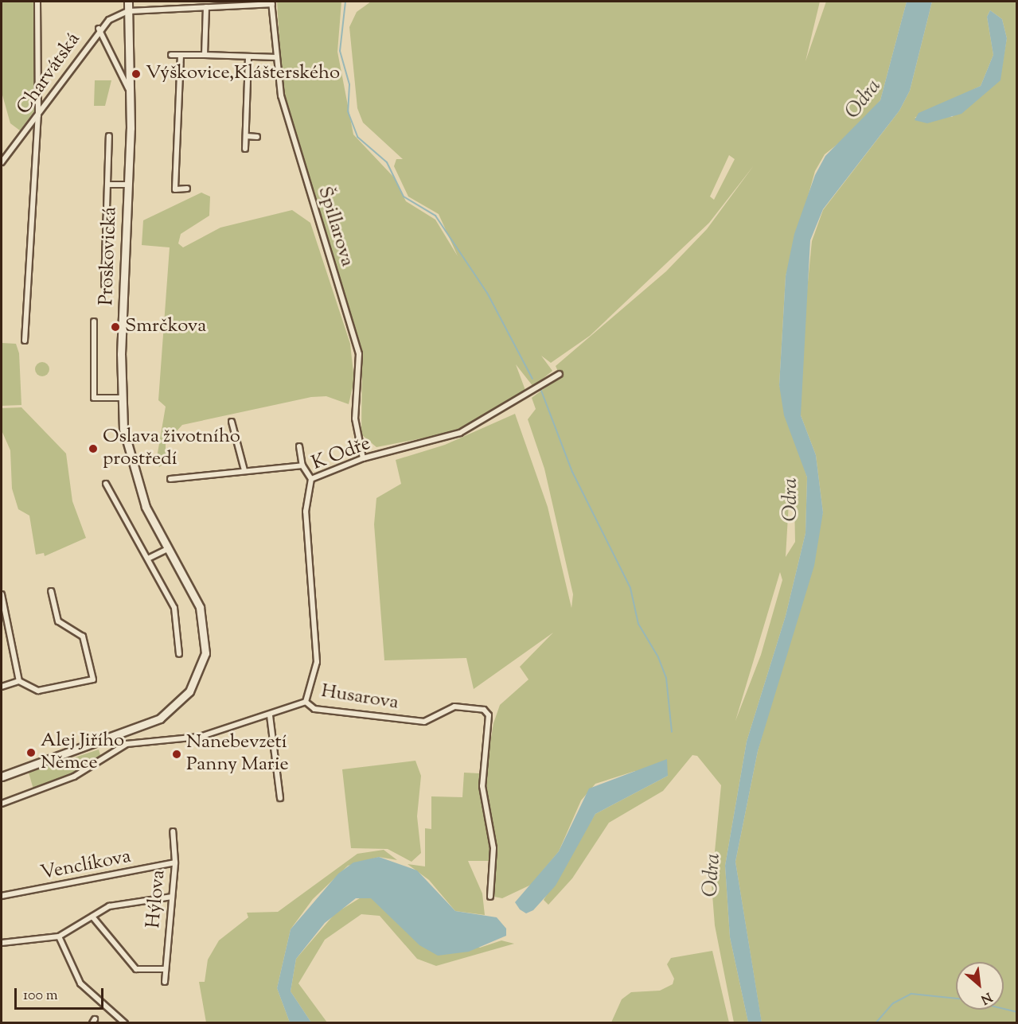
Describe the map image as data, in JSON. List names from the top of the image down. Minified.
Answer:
{"streets":{"street":["Charvátská","Špillarova","Proskovická","K Odře","Husarova","Venclíkova","Hýlova"]},"crossings":[["Charvátská","Špillarova"],["Charvátská","Proskovická"],["Špillarova","Proskovická"],["Špillarova","K Odře"],["K Odře","Husarova"],["Venclíkova","Hýlova"]],"water":["Odra"],"places":["Výškovice,Klášterského","Smrčkova","Oslava životního prostředí","Alej Jiřího Němce","Nanebevzetí Panny Marie"],"scale_bar":"100 m","north":"bottom right"}
